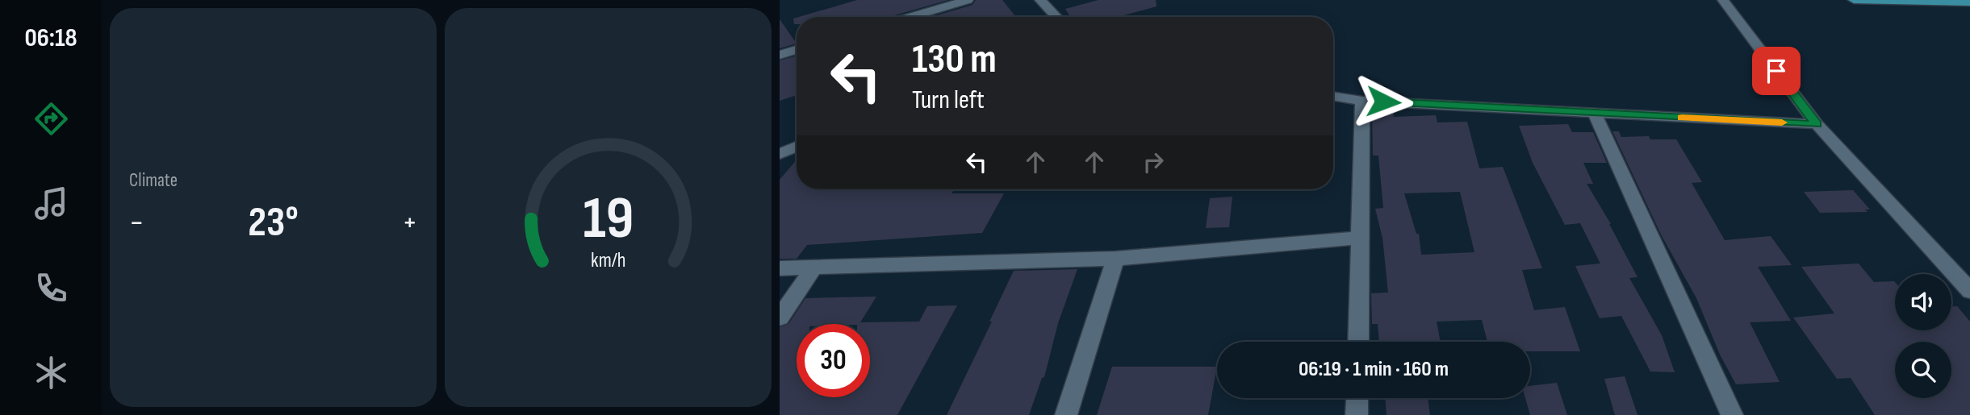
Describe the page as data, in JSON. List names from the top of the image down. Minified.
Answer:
{"page":{"tabs":"06:18","tile":"Climate","turn":["130 m","Turn left"],"heat":["−","23°","+"],"limit":"30","trip":"06:19 · 1 min · 160 m","gauge":["19","km/h"]}}
